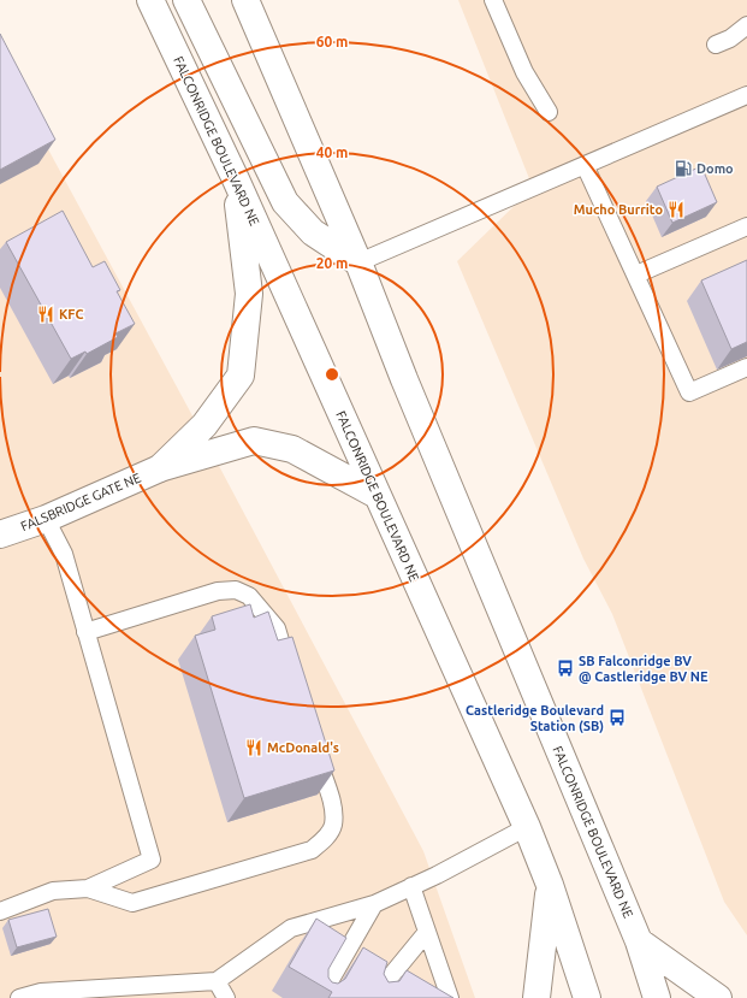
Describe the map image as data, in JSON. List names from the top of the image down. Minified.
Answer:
{"streets":{"main road":["FALCONRIDGE BOULEVARD NE","FALSBRIDGE GATE NE"]},"places":{"fuel station":["Domo"],"restaurant":["Mucho Burrito","KFC","McDonald's"],"bus stop":["SB Falconridge BV @ Castleridge BV NE","Castleridge Boulevard Station (SB)"]},"rings":["60 m","40 m","20 m"]}
